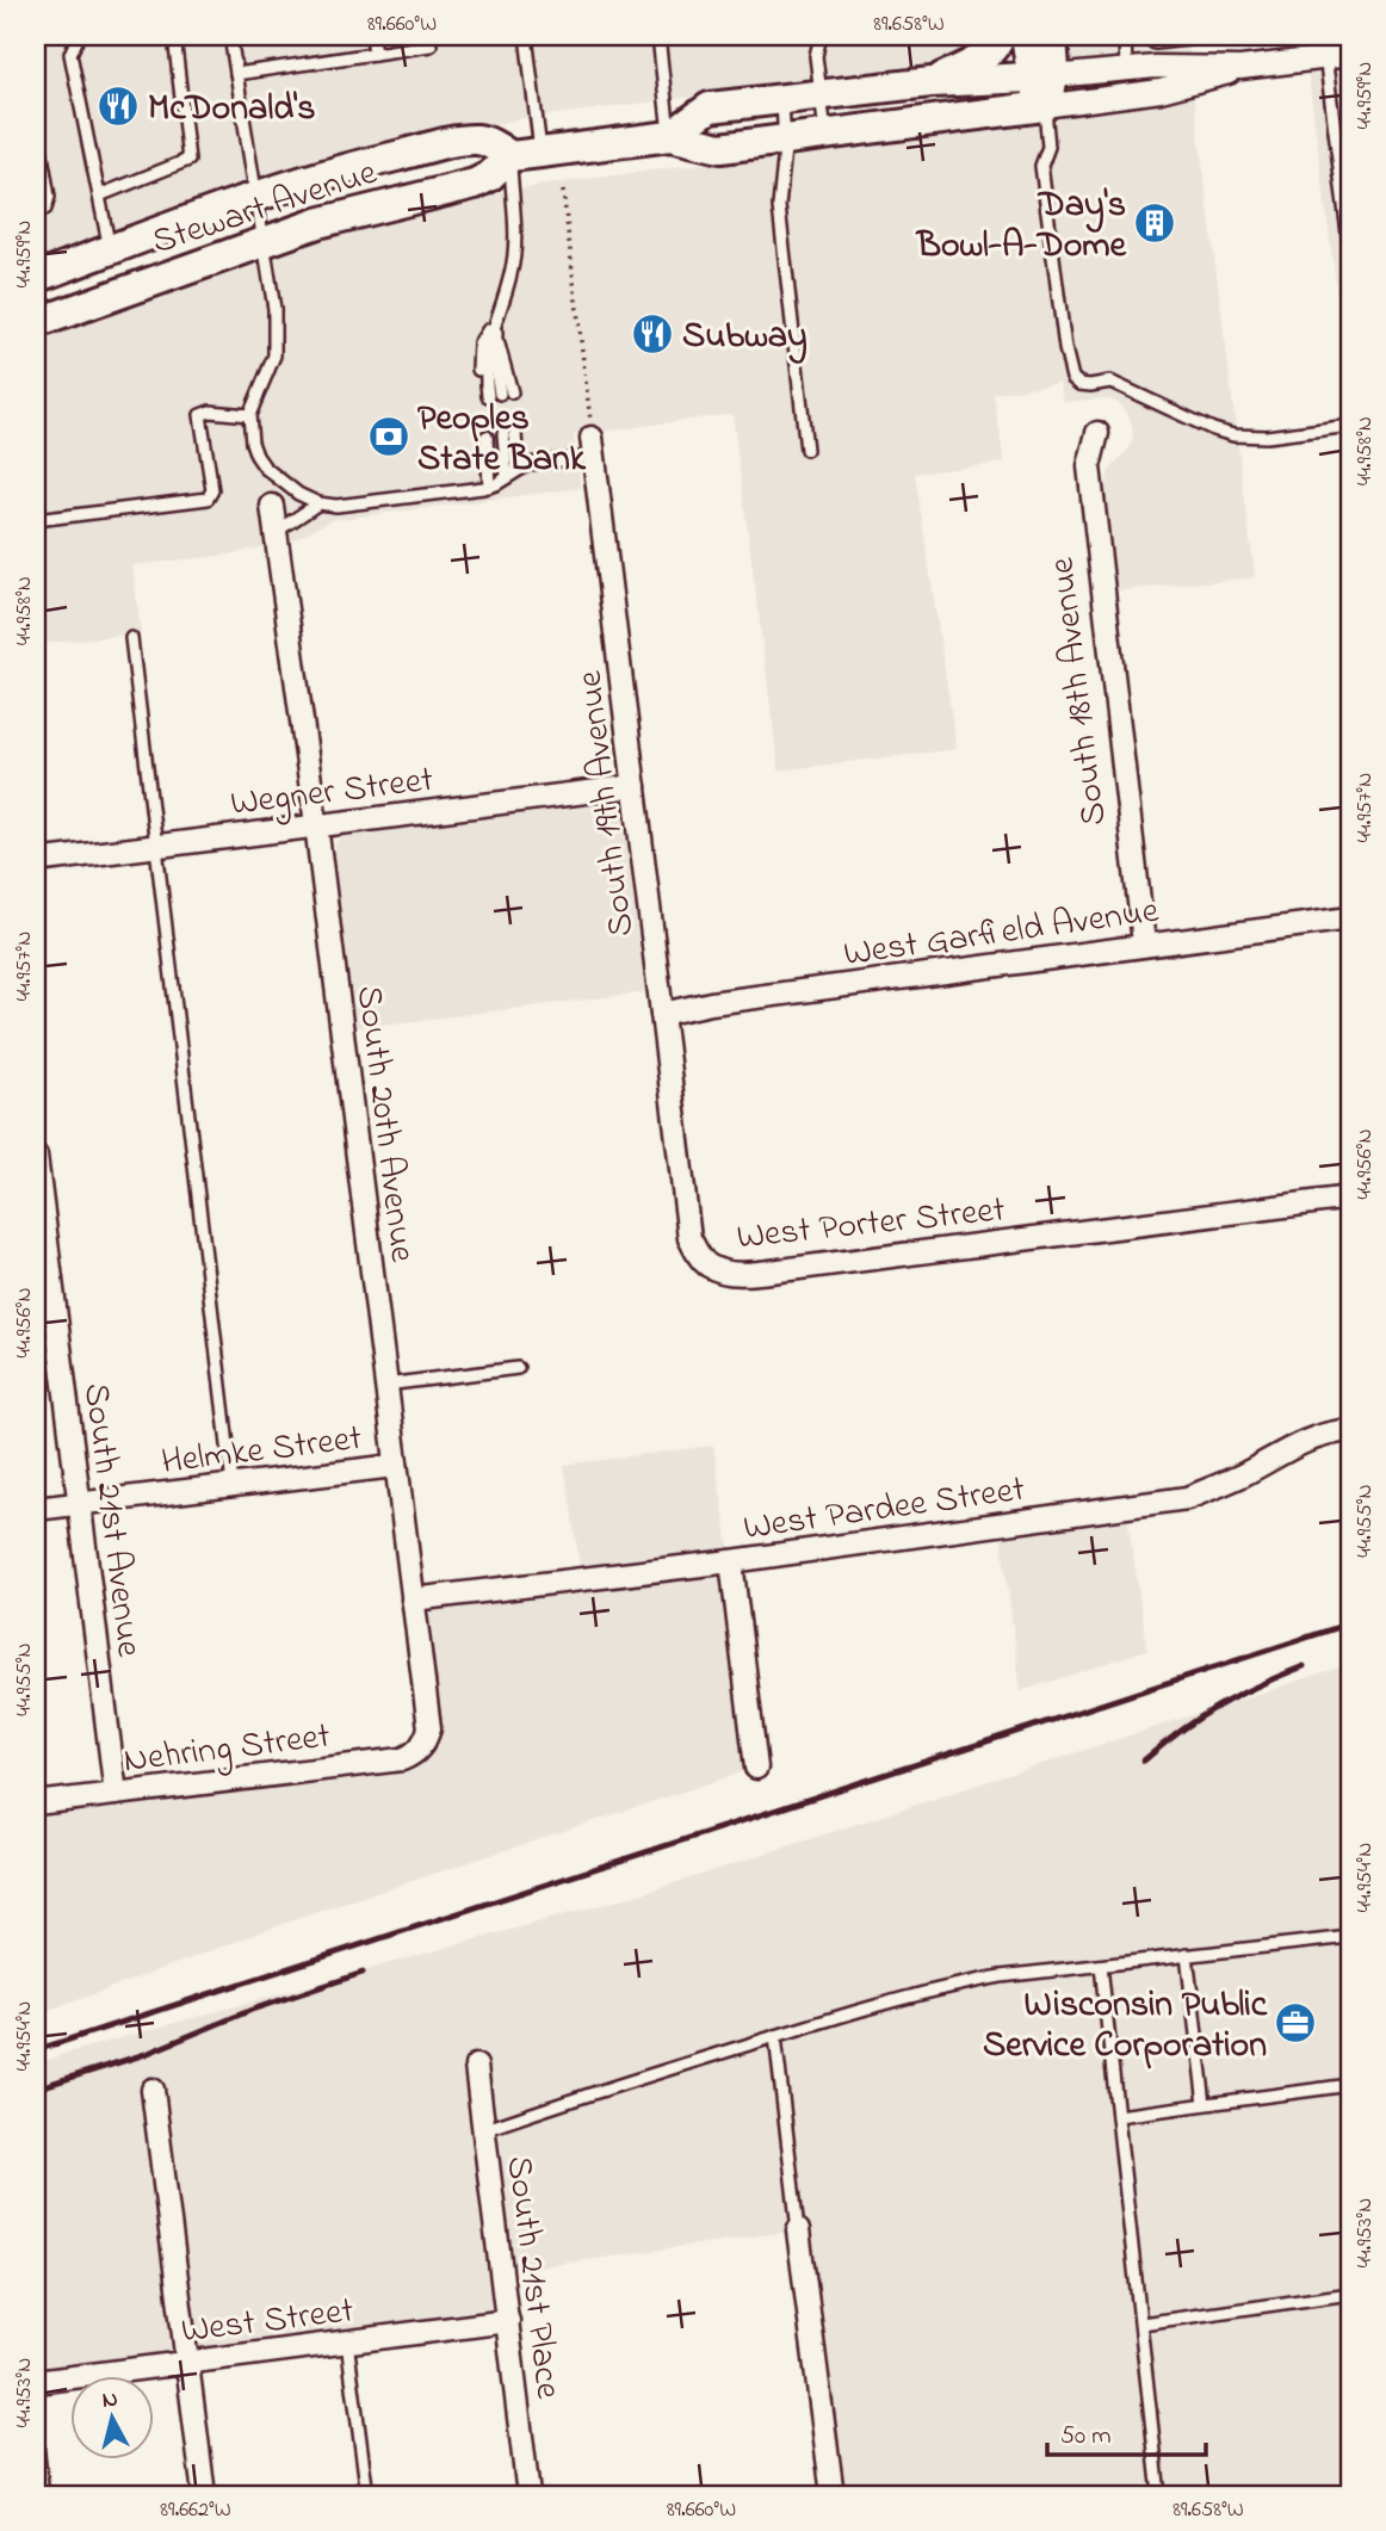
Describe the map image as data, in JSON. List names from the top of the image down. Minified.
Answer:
{"streets":{"street":["Stewart Avenue","South 18th Avenue","Wegner Street","South 19th Avenue","West Garfield Avenue","South 20th Avenue","West Porter Street","Helmke Street","West Pardee Street","South 21st Avenue","Nehring Street","South 21st Place","West Street"]},"crossings":[["South 18th Avenue","West Garfield Avenue"],["Wegner Street","South 19th Avenue"],["Wegner Street","South 20th Avenue"],["South 19th Avenue","West Garfield Avenue"],["South 19th Avenue","West Porter Street"],["South 20th Avenue","Helmke Street"],["South 20th Avenue","West Pardee Street"],["South 20th Avenue","Nehring Street"],["Helmke Street","South 21st Avenue"],["South 21st Avenue","Nehring Street"],["South 21st Place","West Street"]],"places":{"restaurant":["McDonald's","Subway"],"building":["Day's Bowl-A-Dome"],"bank":["Peoples State Bank"],"office":["Wisconsin Public Service Corporation"]},"scale_bar":"50 m","north":"top","coordinates":["89.660°W","89.658°W","44.959°N","44.958°N","44.957°N","44.956°N","44.955°N","44.954°N","44.953°N","89.662°W"]}
